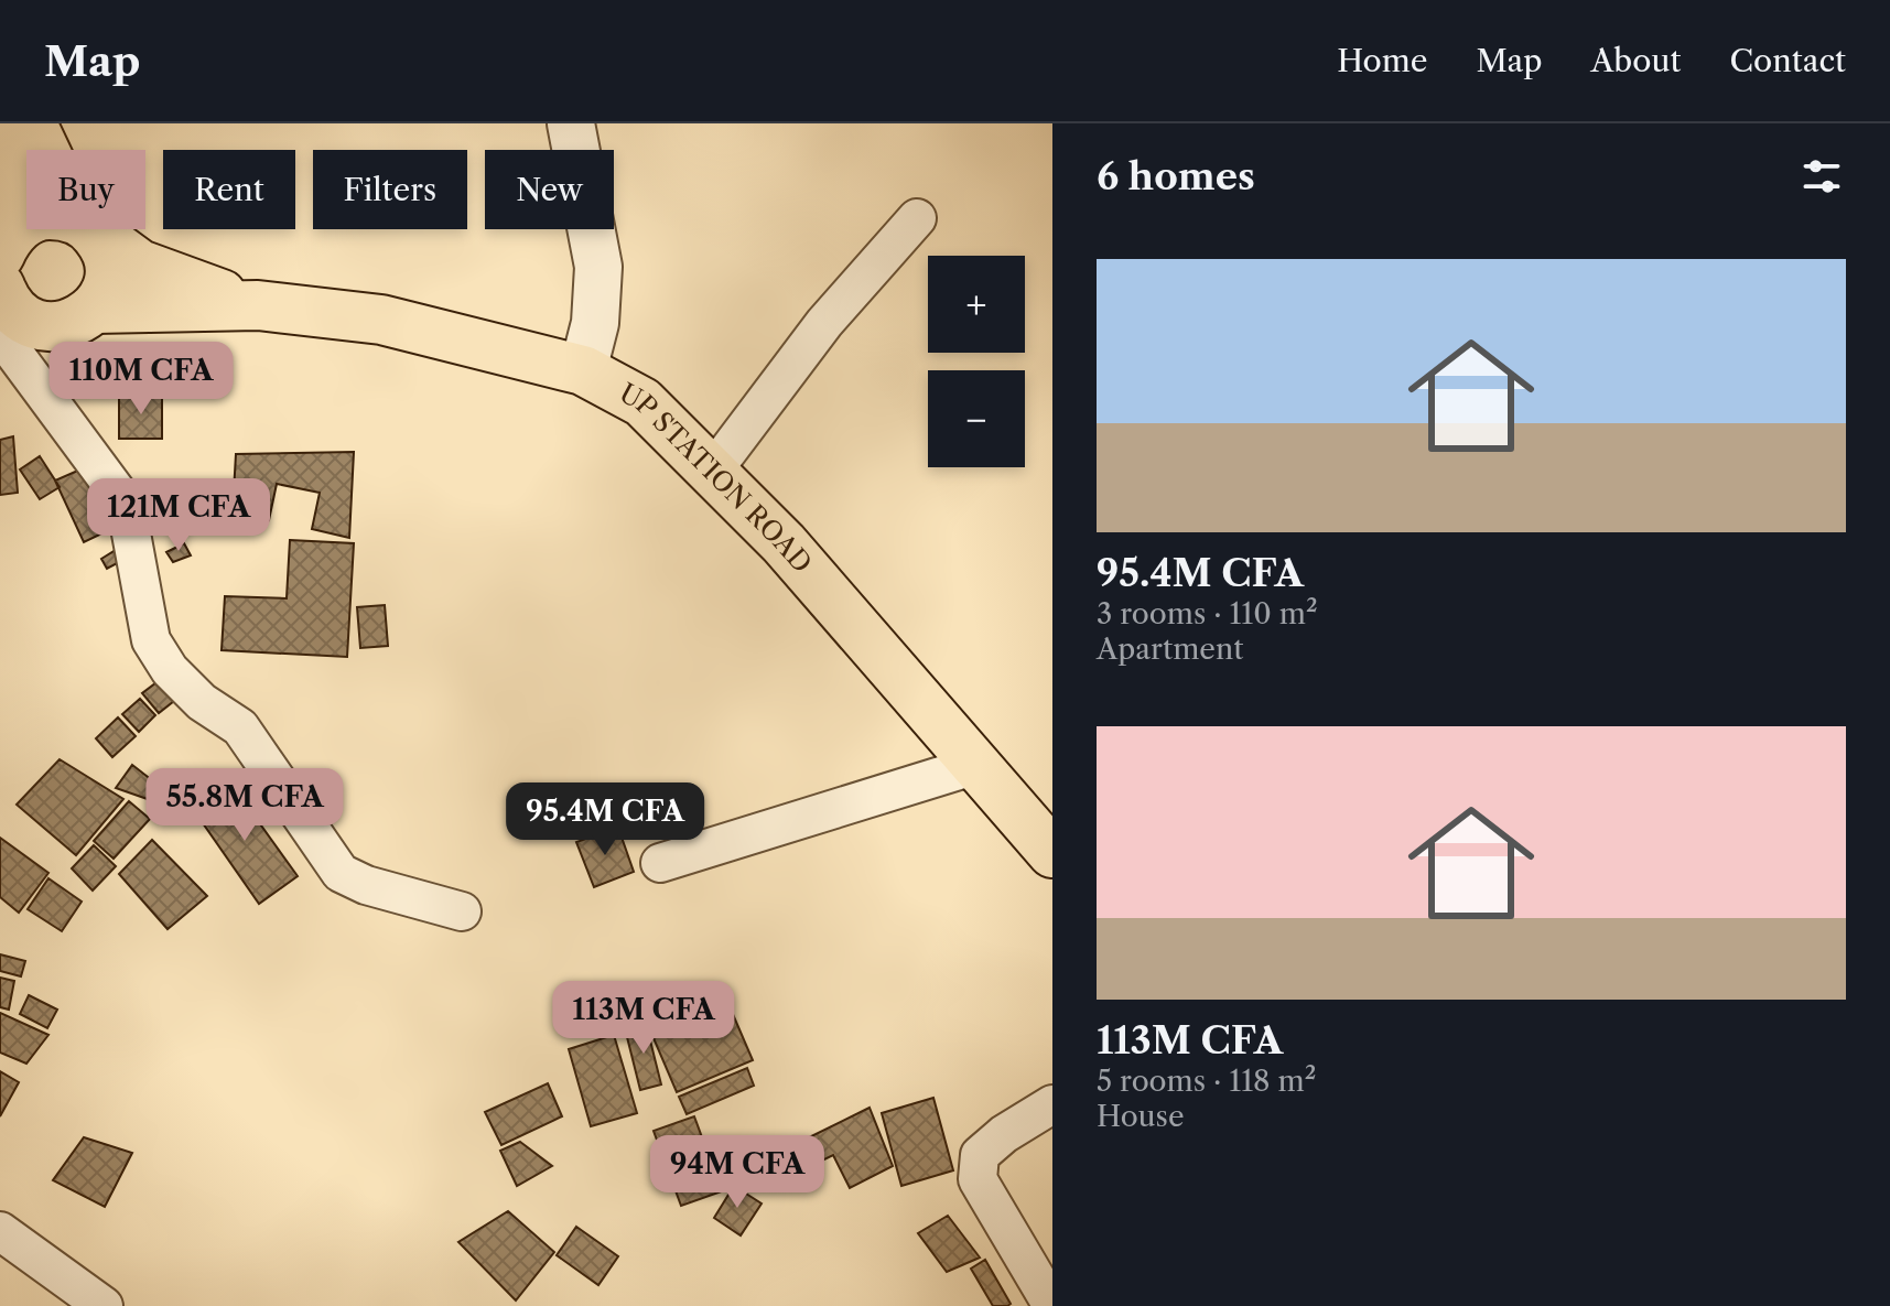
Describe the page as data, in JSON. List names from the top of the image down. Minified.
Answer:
{"streets":{"highway":["UP STATION ROAD"]},"page":{"header":"Map","nav":["Home","Map","About","Contact"],"heading":"6 homes","chip":["Buy","Rent","Filters","New"],"list":[{"name":"95.4M CFA","note":"3 rooms · 110 m² · Apartment"},{"name":"113M CFA","note":"5 rooms · 118 m² · House"}],"map_buttons":["+","−"],"price":["110M CFA","121M CFA","55.8M CFA","95.4M CFA","113M CFA","94M CFA"]}}
